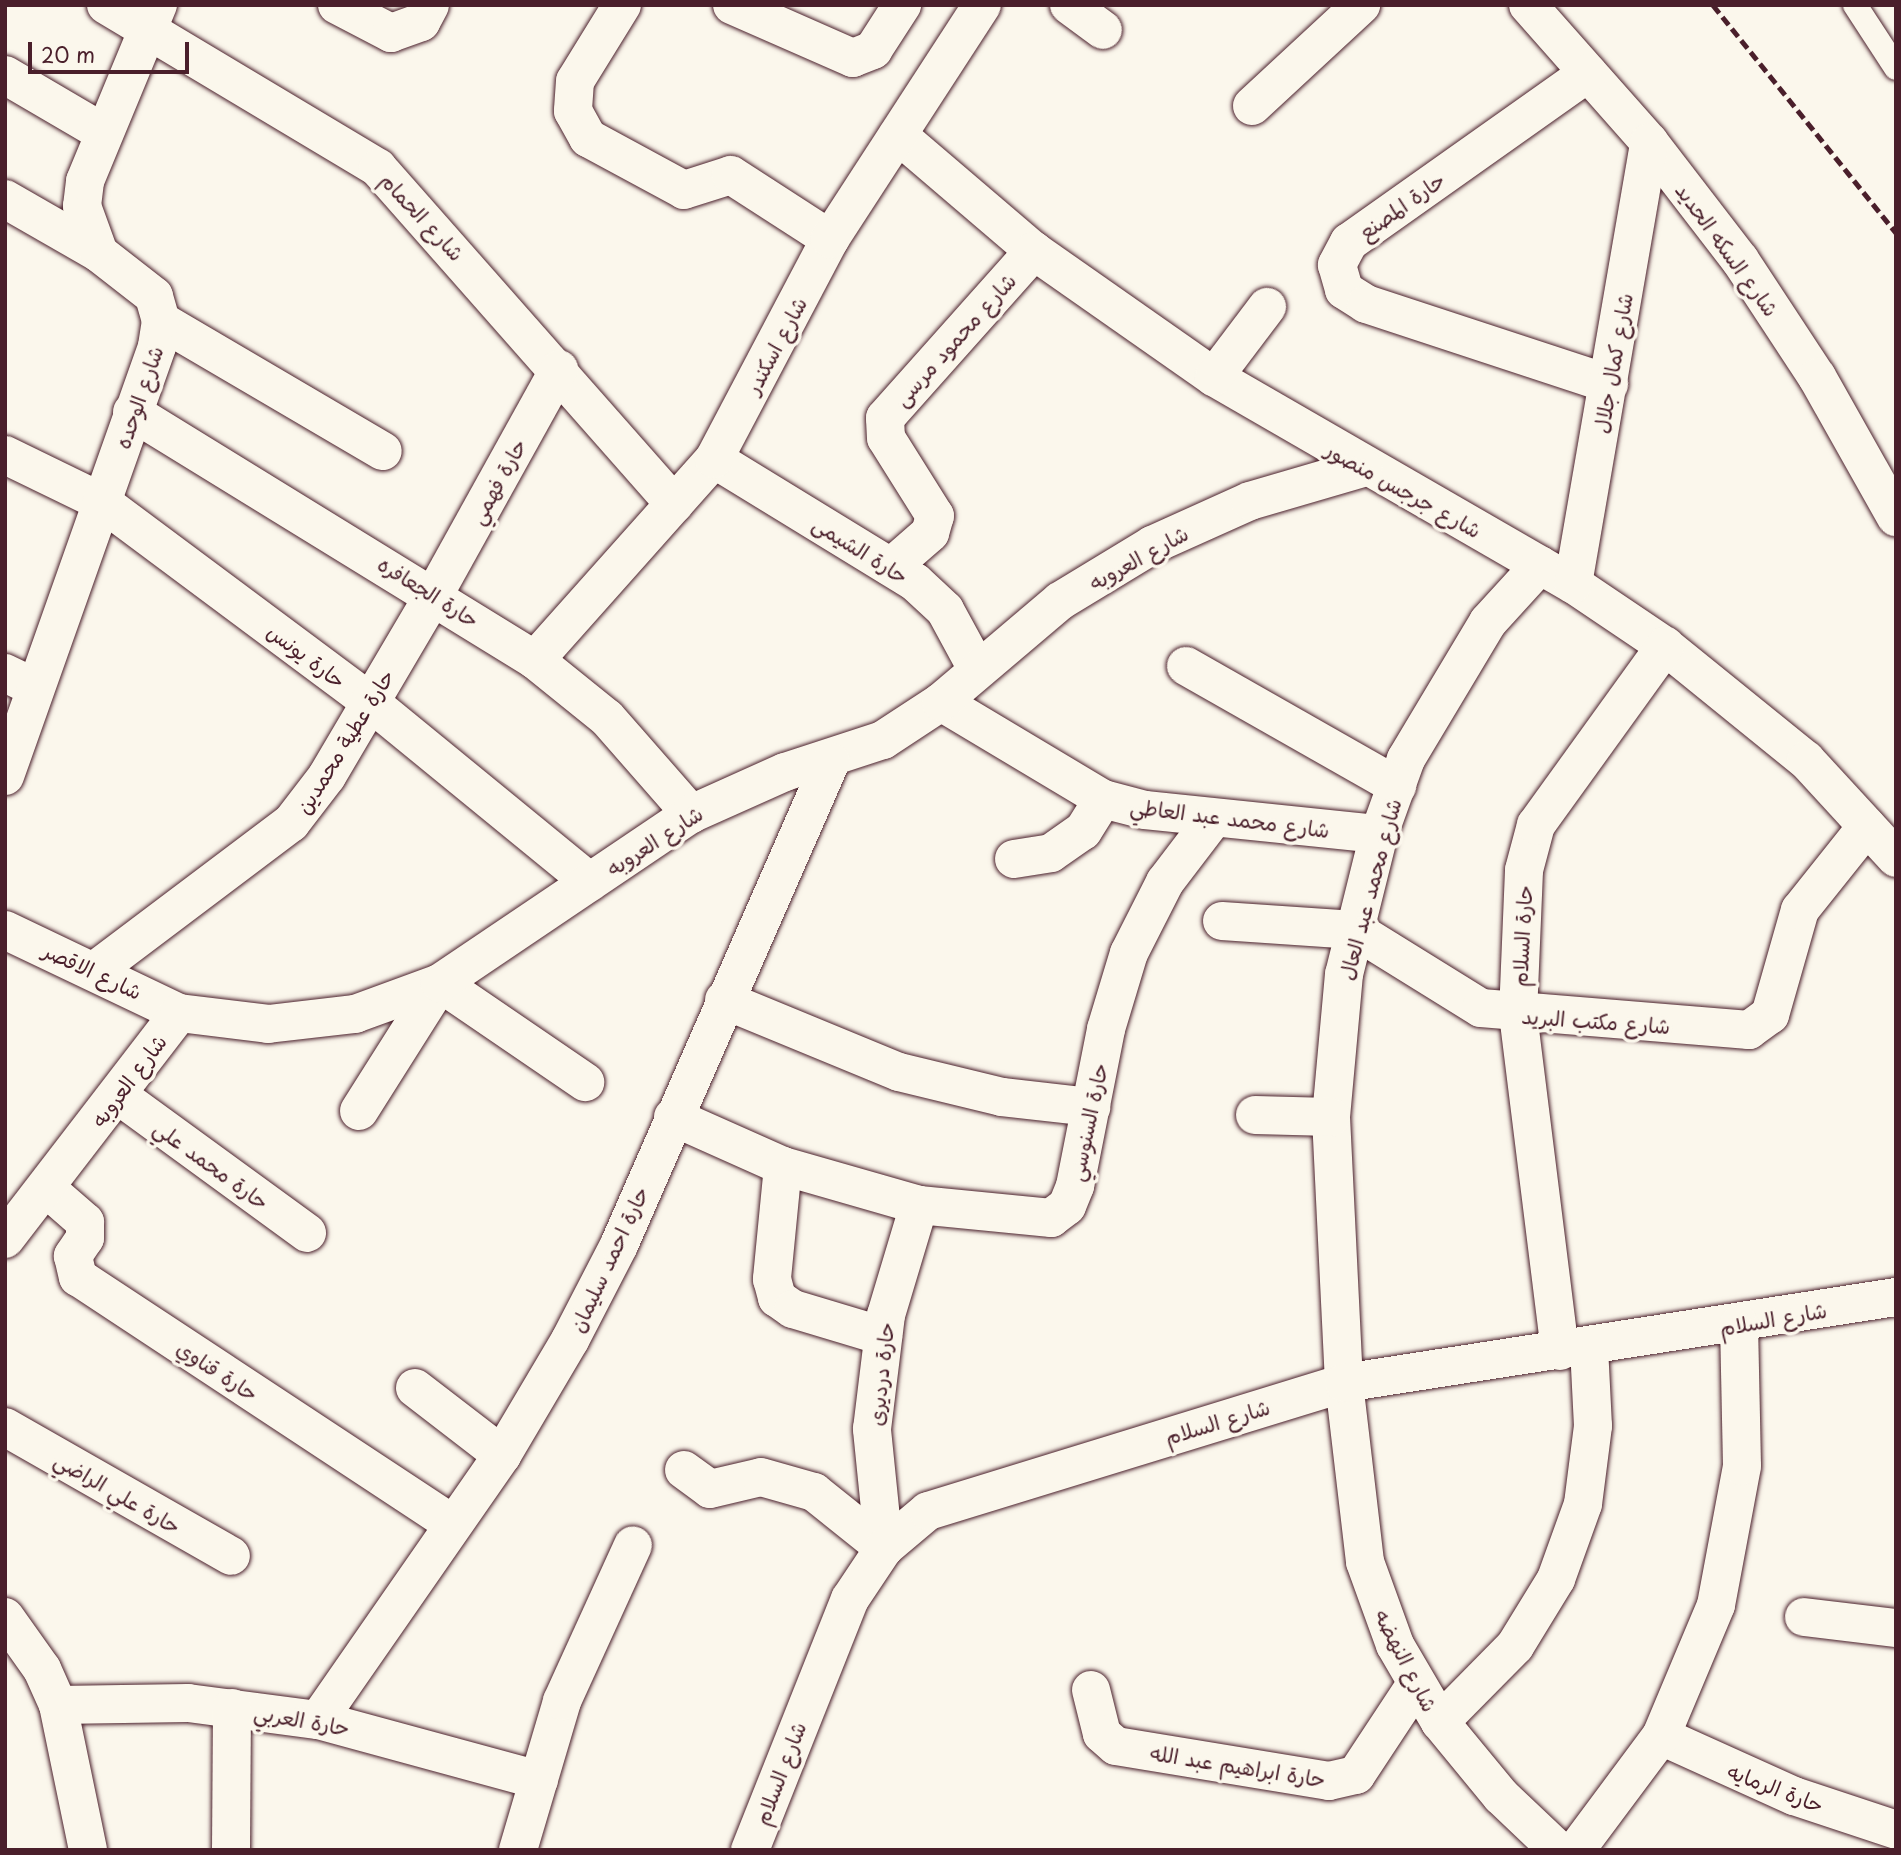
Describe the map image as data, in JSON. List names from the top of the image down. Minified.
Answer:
{"streets":{"street":["حارة المصنع","شارع الحمام","شارع السكه الحديد","شارع محمود مرسى","شارع اسكندر","شارع كمال جلال","شارع الوحده","حارة فهمي","شارع جرجس منصور","حارة الشيمى","شارع العروبه","حارة الجعافره","حارة يونس","حارة عطية محمدين","شارع محمد عبد العاطي","شارع محمد عبد العال","حارة السلام","شارع الاقصر","شارع مكتب البريد","حارة السنوسي","حارة محمد علي","حارة احمد سليمان","شارع السلام","حارة قناوي","حارة درديرى","حارة علي الراضي","شارع النهضه","حارة العربي","حارة ابراهيم عبد الله","حارة الرمايه"]},"crossings":[["حارة المصنع","شارع السكه الحديد"],["حارة المصنع","شارع كمال جلال"],["شارع الحمام","شارع اسكندر"],["شارع الحمام","حارة فهمي"],["شارع السكه الحديد","شارع كمال جلال"],["شارع محمود مرسى","شارع جرجس منصور"],["شارع محمود مرسى","حارة الشيمى"],["شارع اسكندر","شارع جرجس منصور"],["شارع اسكندر","حارة الشيمى"],["شارع اسكندر","حارة الجعافره"],["شارع كمال جلال","شارع جرجس منصور"],["شارع الوحده","حارة الجعافره"],["شارع الوحده","حارة يونس"],["حارة فهمي","حارة الجعافره"],["حارة فهمي","حارة عطية محمدين"],["شارع جرجس منصور","شارع العروبه"],["شارع جرجس منصور","شارع محمد عبد العال"],["شارع جرجس منصور","حارة السلام"],["شارع جرجس منصور","شارع مكتب البريد"],["حارة الشيمى","شارع العروبه"],["شارع العروبه","حارة الجعافره"],["شارع العروبه","حارة يونس"],["شارع العروبه","شارع محمد عبد العاطي"],["شارع العروبه","شارع الاقصر"],["شارع العروبه","حارة محمد علي"],["شارع العروبه","حارة احمد سليمان"],["شارع العروبه","حارة قناوي"],["حارة الجعافره","حارة عطية محمدين"],["حارة يونس","حارة عطية محمدين"],["حارة عطية محمدين","شارع الاقصر"],["شارع محمد عبد العاطي","شارع محمد عبد العال"],["شارع محمد عبد العاطي","حارة السنوسي"],["شارع محمد عبد العال","شارع مكتب البريد"],["شارع محمد عبد العال","شارع السلام"],["شارع محمد عبد العال","شارع النهضه"],["حارة السلام","شارع مكتب البريد"],["حارة السلام","شارع السلام"],["حارة السلام","شارع النهضه"],["حارة السنوسي","حارة احمد سليمان"],["حارة السنوسي","حارة درديرى"],["حارة احمد سليمان","حارة قناوي"],["حارة احمد سليمان","حارة العربي"],["شارع السلام","حارة درديرى"],["شارع السلام","شارع النهضه"],["شارع النهضه","حارة ابراهيم عبد الله"]],"scale_bar":"20 m"}
